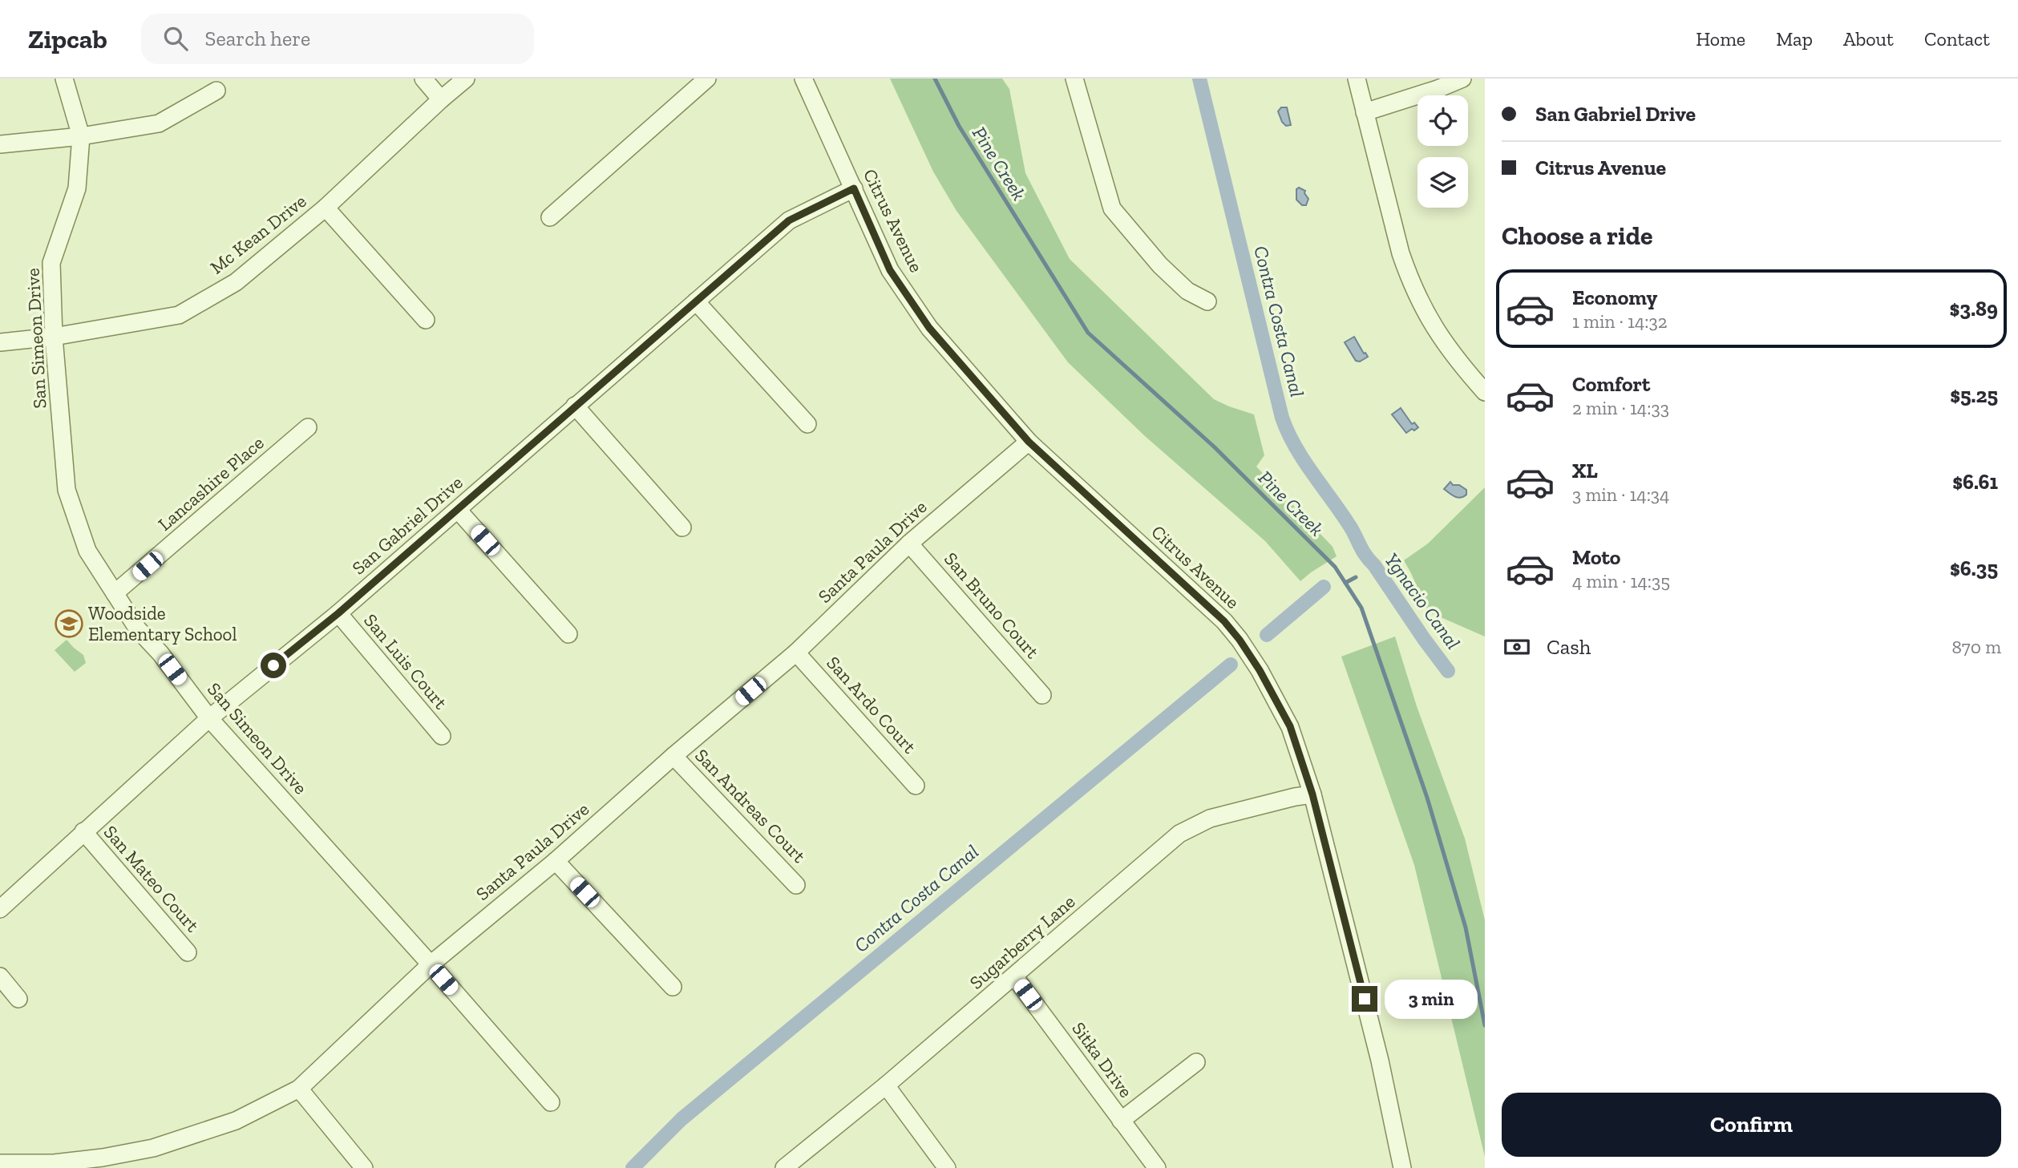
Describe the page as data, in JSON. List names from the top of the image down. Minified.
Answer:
{"streets":{"street":["Citrus Avenue","Mc Kean Drive","San Simeon Drive","Lancashire Place","San Gabriel Drive","Santa Paula Drive","San Bruno Court","San Luis Court","San Ardo Court","San Andreas Court","San Mateo Court","Sugarberry Lane","Sitka Drive"]},"crossings":[["Citrus Avenue","San Gabriel Drive"],["Citrus Avenue","Santa Paula Drive"],["Citrus Avenue","Sugarberry Lane"],["Mc Kean Drive","San Simeon Drive"],["San Simeon Drive","Lancashire Place"],["San Simeon Drive","San Gabriel Drive"],["San Simeon Drive","Santa Paula Drive"],["San Gabriel Drive","San Luis Court"],["San Gabriel Drive","San Mateo Court"],["Santa Paula Drive","San Bruno Court"],["Santa Paula Drive","San Ardo Court"],["Santa Paula Drive","San Andreas Court"],["Sugarberry Lane","Sitka Drive"]],"water":["Pine Creek","Contra Costa Canal","Ygnacio Canal"],"places":{"school or university":["Woodside Elementary School"]},"page":{"header":"Zipcab","search":"Search here","nav":["Home","Map","About","Contact"],"banner":["San Gabriel Drive","Citrus Avenue"],"heading":"Choose a ride","list":[{"name":"Economy","note":"1 min · 14:32","value":"$3.89"},{"name":"Comfort","note":"2 min · 14:33","value":"$5.25"},{"name":"XL","note":"3 min · 14:34","value":"$6.61"},{"name":"Moto","note":"4 min · 14:35","value":"$6.35"}],"pay":["Cash","870 m"],"bubble":"3 min","buttons":"Confirm"}}
